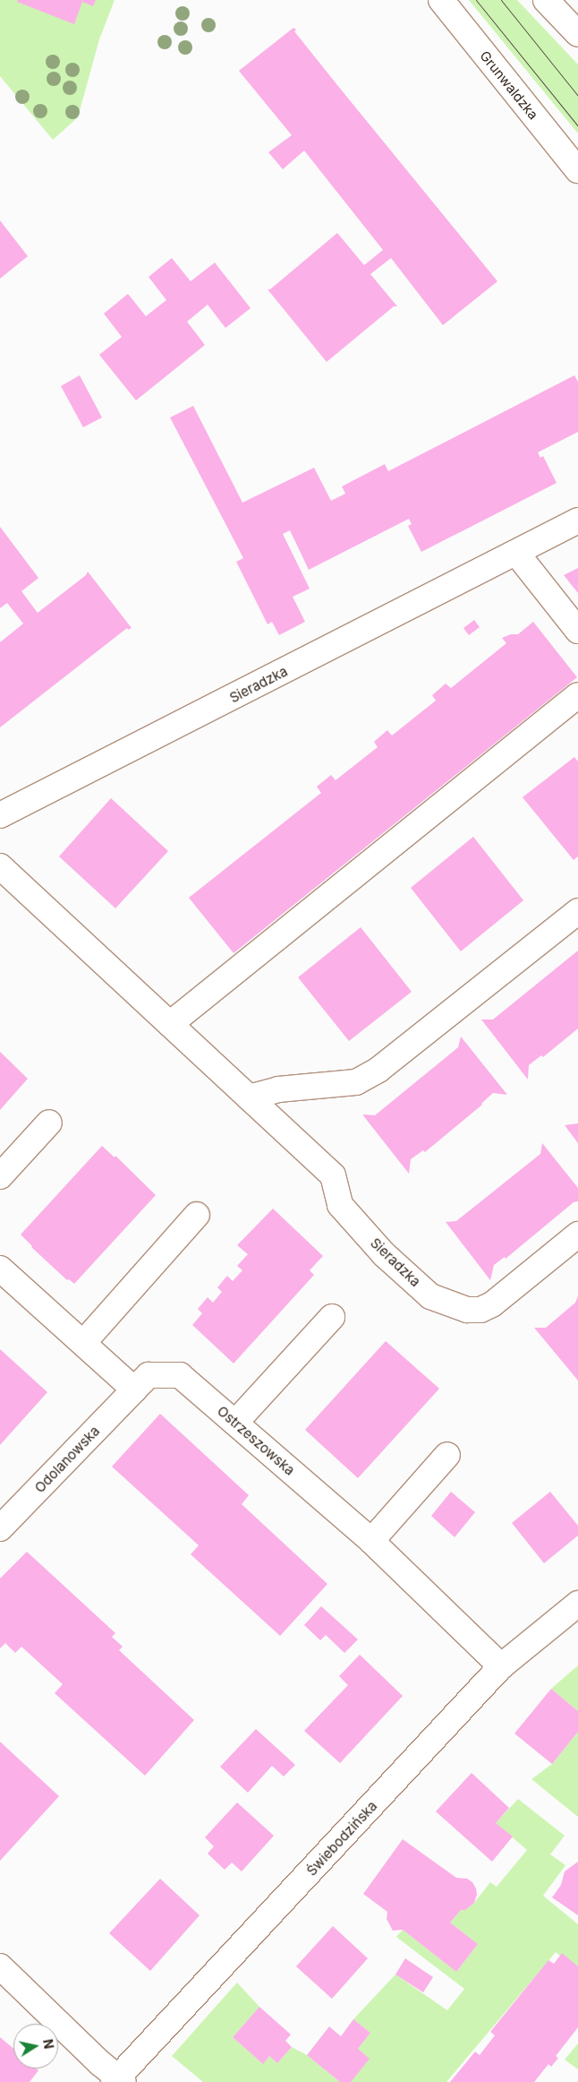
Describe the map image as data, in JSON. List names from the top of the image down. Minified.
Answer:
{"streets":{"street":["Grunwaldzka","Sieradzka","Ostrzeszowska","Odolanowska","Świebodzińska"]},"crossings":[["Ostrzeszowska","Odolanowska"],["Ostrzeszowska","Świebodzińska"]],"north":"right"}
